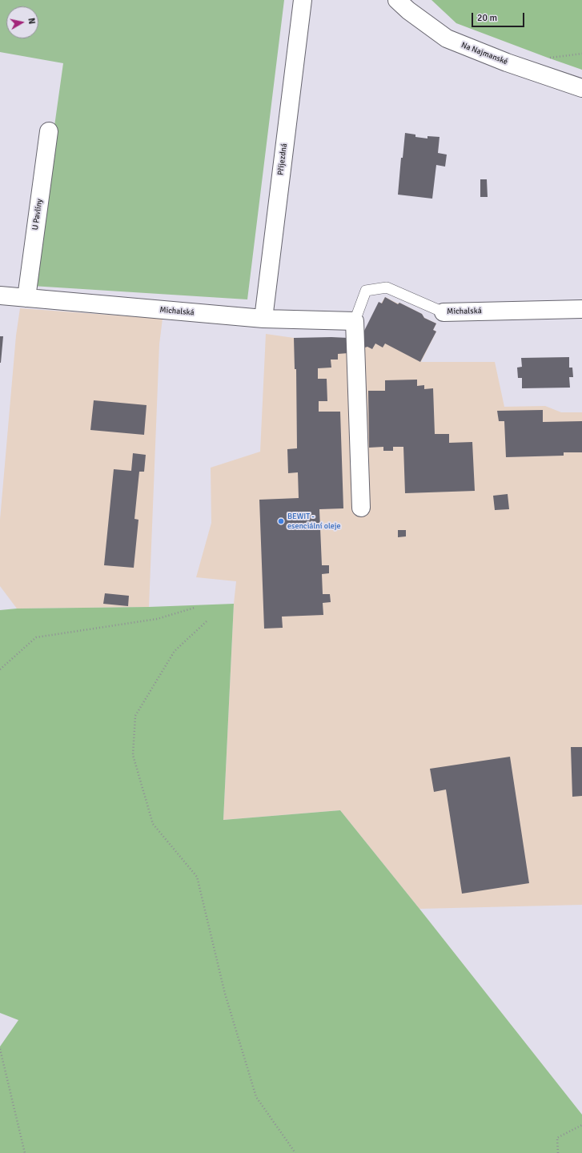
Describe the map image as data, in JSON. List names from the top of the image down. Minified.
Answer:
{"streets":{"street":["Na Najmanské","Příjezdná","U Pavlíny","Michalská"]},"crossings":[["Příjezdná","Michalská"],["U Pavlíny","Michalská"]],"places":["BEWIT - esenciální oleje"],"scale_bar":"20 m","north":"right"}
